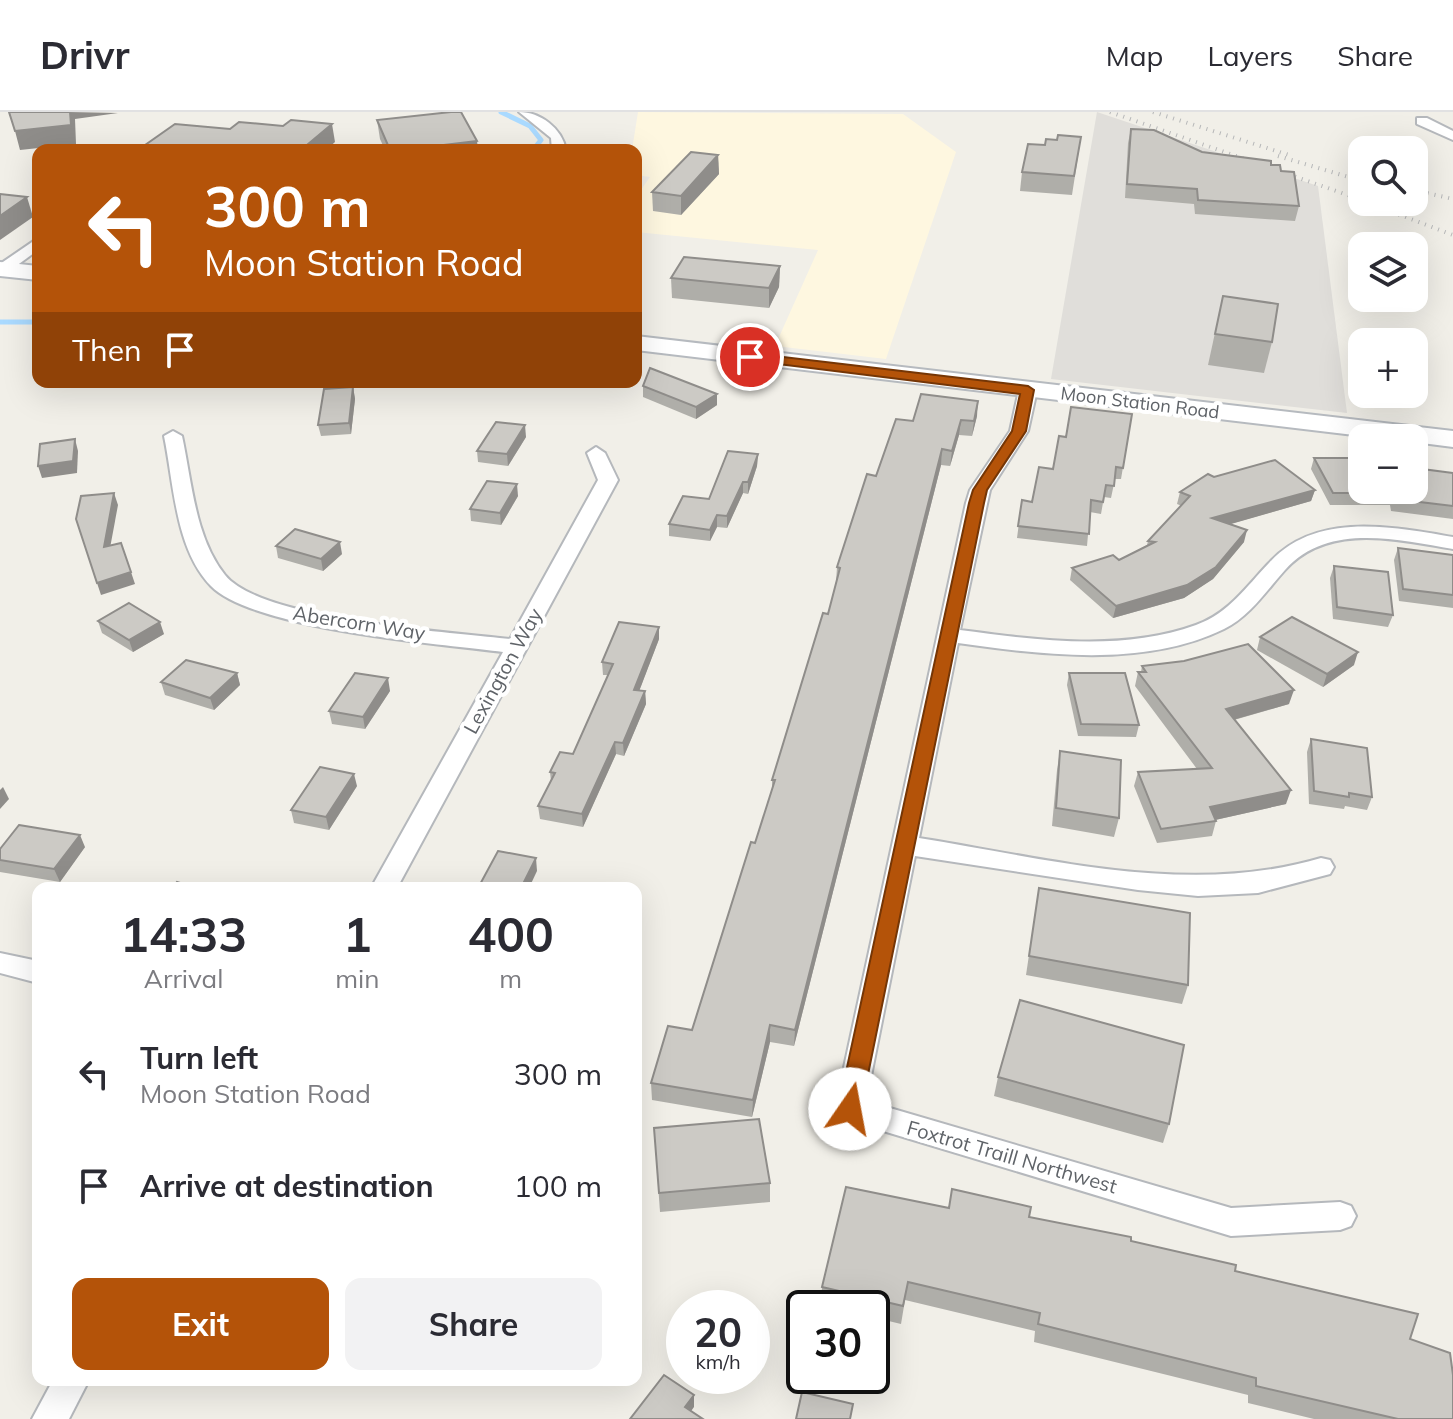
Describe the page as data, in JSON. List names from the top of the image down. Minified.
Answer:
{"streets":{"street":["Moon Station Road","Abercorn Way","Lexington Way","Foxtrot Traill Northwest"]},"crossings":[["Moon Station Road","Foxtrot Traill Northwest"],["Abercorn Way","Lexington Way"]],"page":{"header":"Drivr","nav":["Map","Layers","Share"],"map_buttons":["+","−"],"turn":["300 m","Moon Station Road"],"then":"Then","eta":["14:33","Arrival","1","min","400","m"],"list":[{"name":"Turn left","note":"Moon Station Road","value":"300 m"},{"name":"Arrive at destination","value":"100 m"}],"buttons":["Exit","Share"],"speed":"20 km/h","limit":"30"}}
